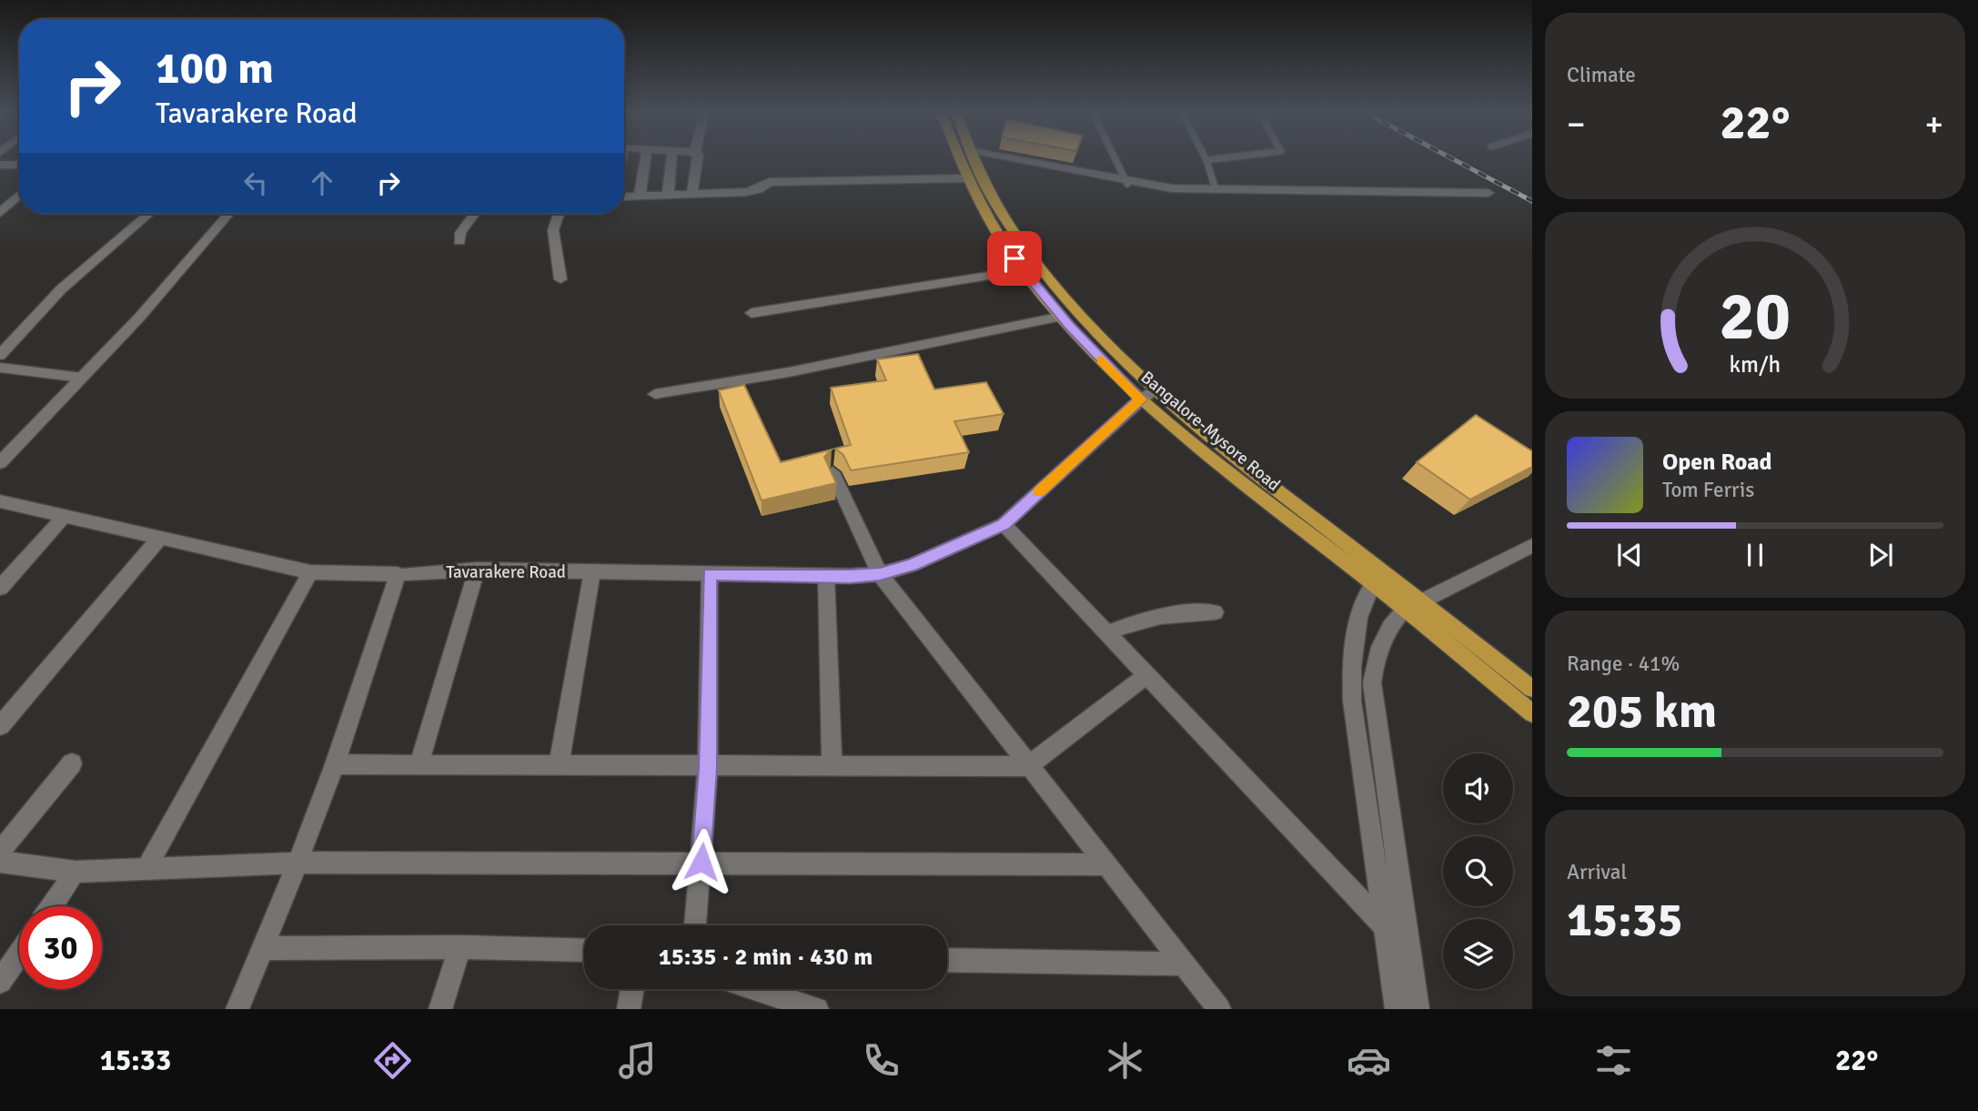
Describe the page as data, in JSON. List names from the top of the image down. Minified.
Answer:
{"streets":{"main road":["Bangalore-Mysore Road"],"street":["Tavarakere Road"]},"crossings":[["Bangalore-Mysore Road","Tavarakere Road"]],"page":{"tile":["Climate",["Range · 41%","205 km"],["Arrival","15:35"]],"turn":["100 m","Tavarakere Road"],"heat":["−","22°","+"],"song":["Open Road","Tom Ferris"],"limit":"30","trip":"15:35 · 2 min · 430 m","tabs":["15:33","22°"],"gauge":["20","km/h"]}}
